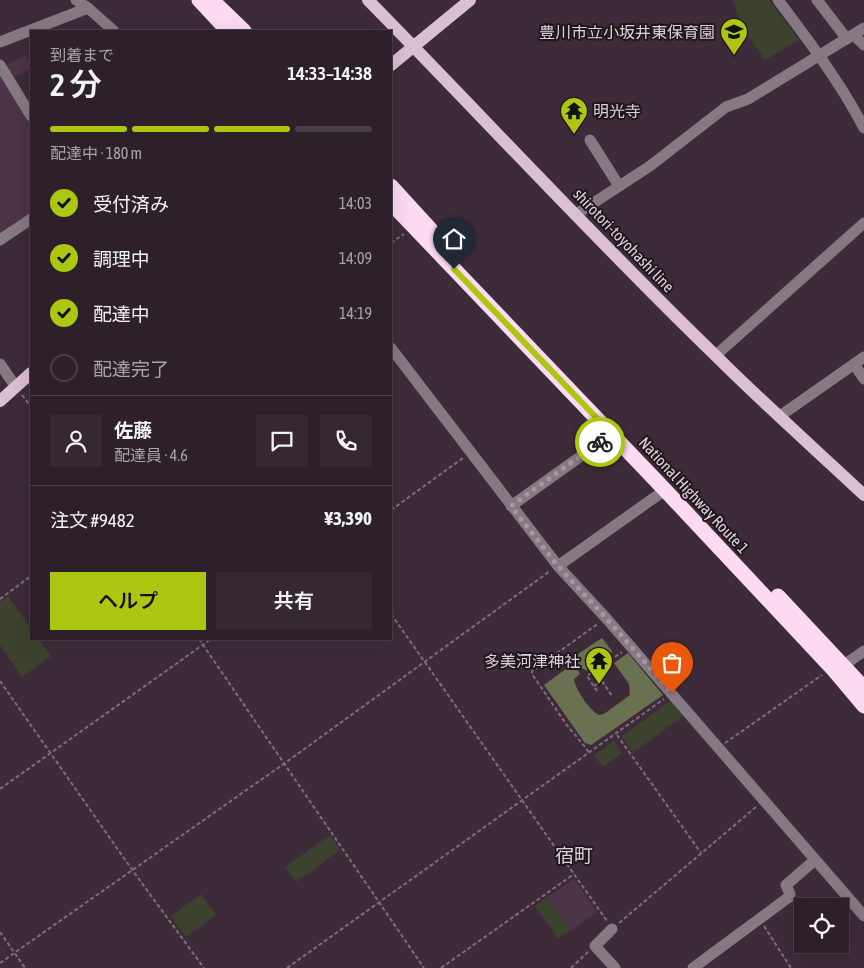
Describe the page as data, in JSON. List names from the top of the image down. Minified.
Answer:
{"streets":{"highway":["National Highway Route 1"],"main road":["shirotori-toyohashi line"]},"districts":["宿町"],"places":{"school or university":["豊川市立小坂井東保育園"],"temple":["明光寺","多美河津神社"]},"page":{"heading":["2 分","到着まで","14:33–14:38"],"panel":["佐藤","配達員 · 4.6","注文 #9482","¥3,390"],"bar":"配達中 · 180 m","list":[["受付済み","14:03"],["調理中","14:09"],["配達中","14:19"],"配達完了"],"buttons":["ヘルプ","共有"]}}
